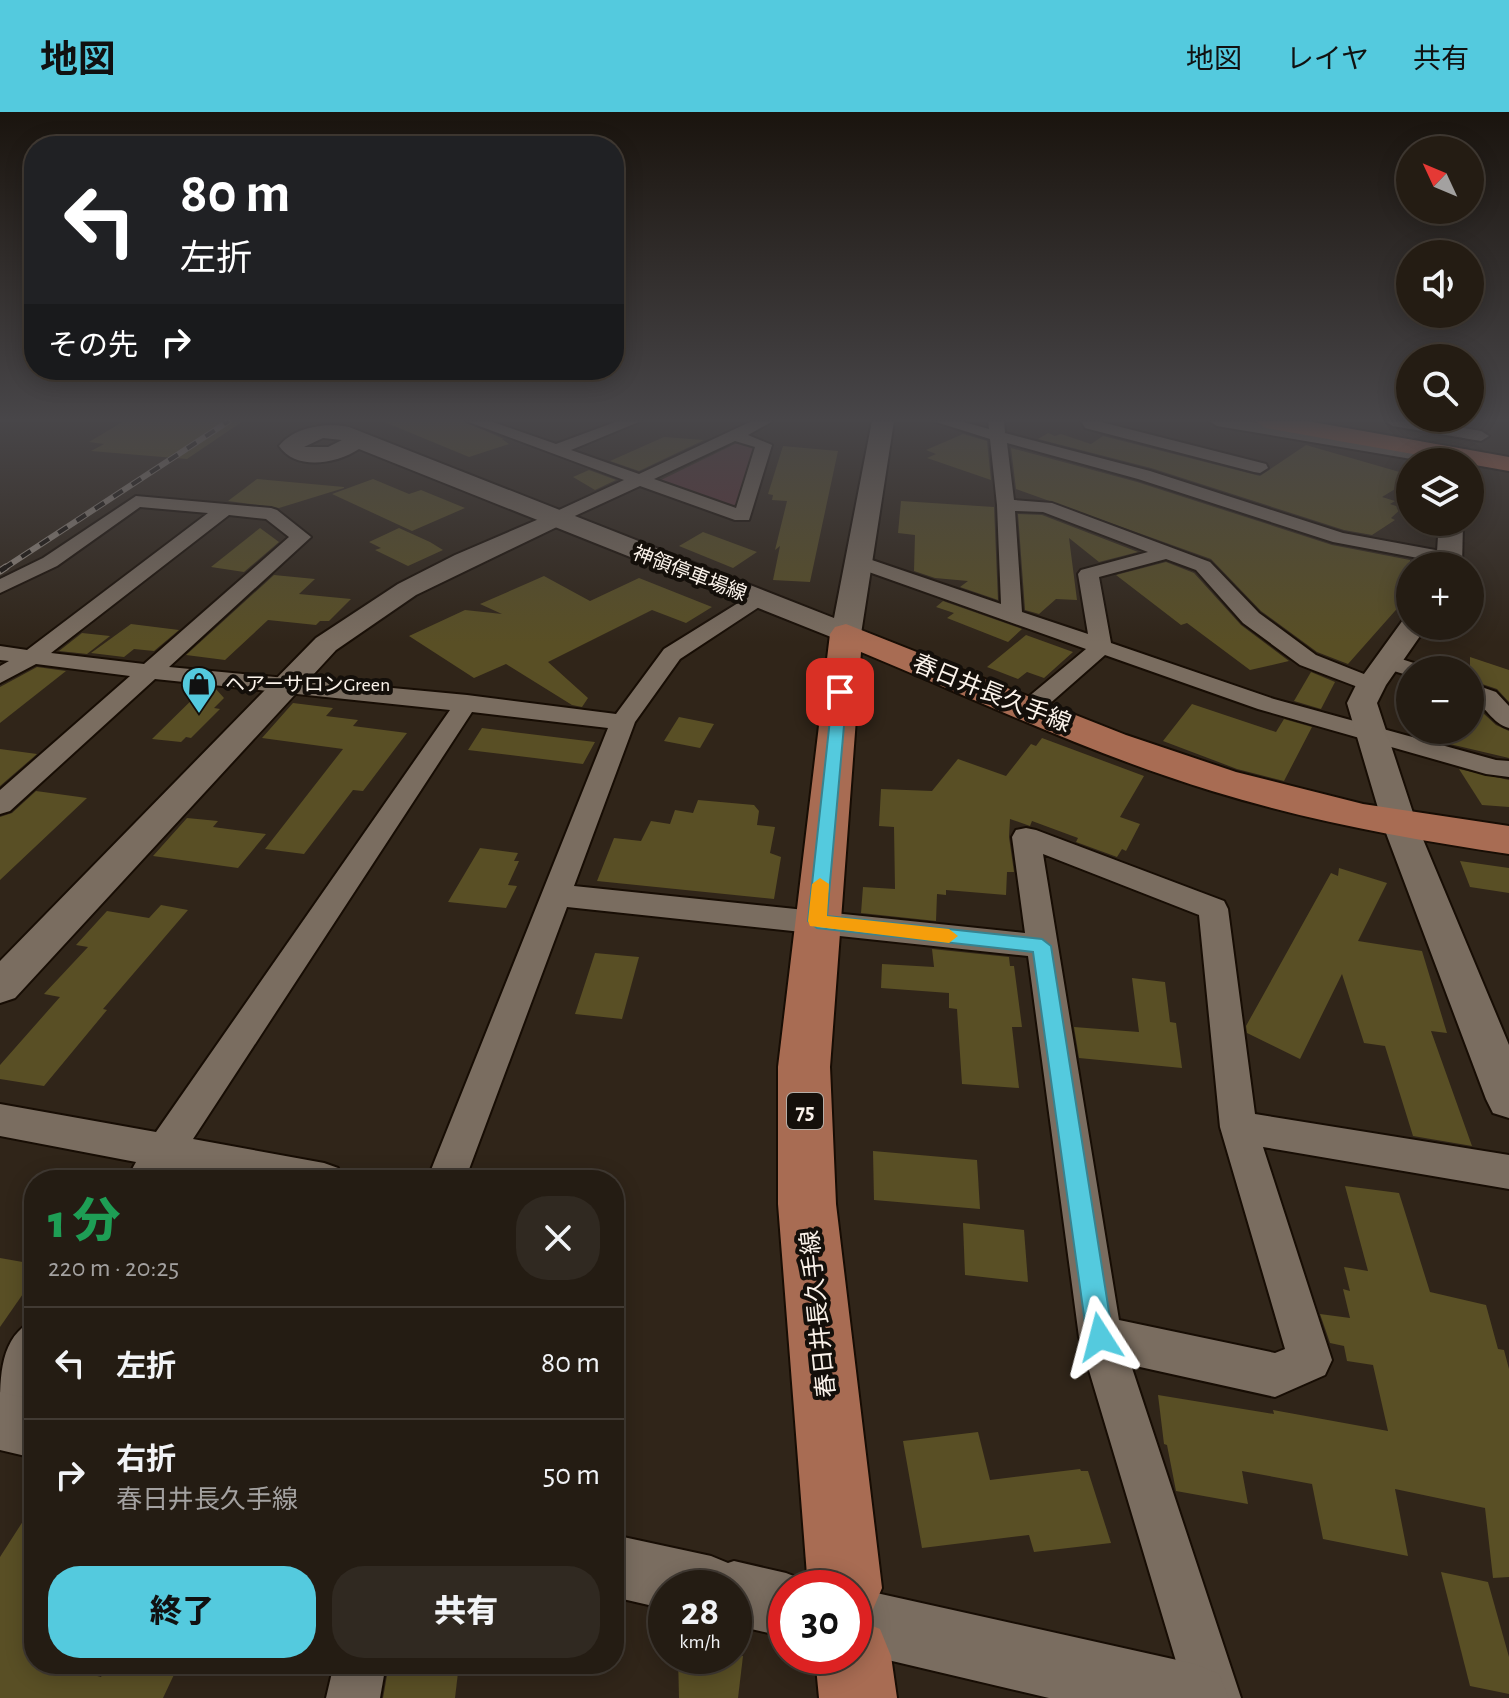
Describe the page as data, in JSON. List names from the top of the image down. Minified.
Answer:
{"streets":{"main road":["神領停車場線","春日井長久手線","75"]},"crossings":[["神領停車場線","春日井長久手線"]],"places":{"shop":["ヘアーサロンGreen"]},"north":"top left","page":{"header":"地図","nav":["地図","レイヤ","共有"],"map_buttons":["+","−"],"turn":["80 m","左折"],"then":"その先","heading":["1 分","220 m · 20:25"],"list":[{"name":"左折","value":"80 m"},{"name":"右折","note":"春日井長久手線","value":"50 m"}],"buttons":["終了","共有"],"speed":"28 km/h","limit":"30"}}
